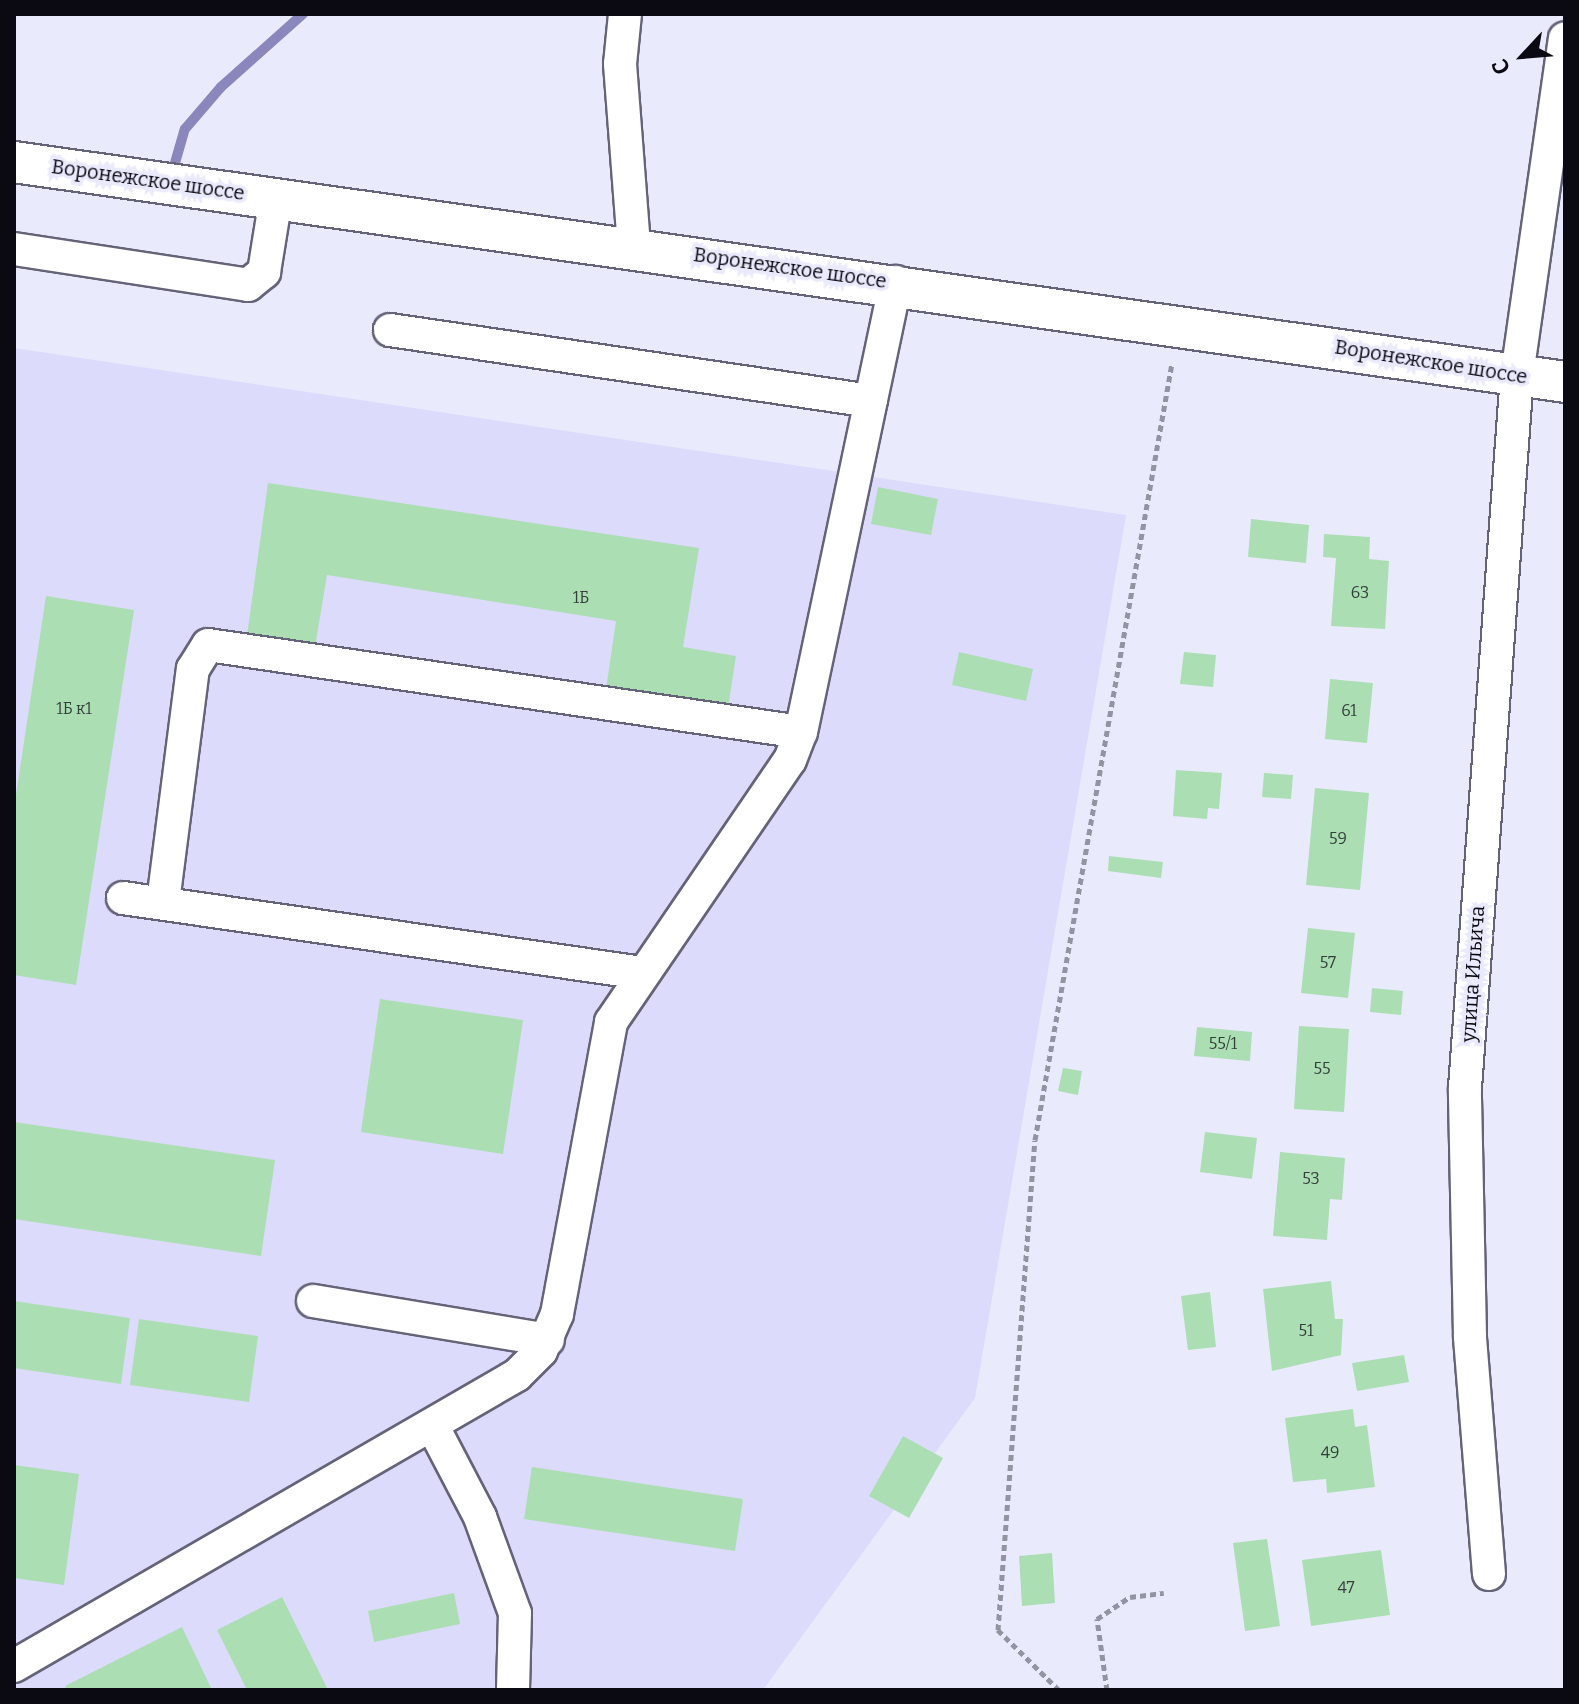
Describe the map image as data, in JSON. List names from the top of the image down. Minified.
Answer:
{"streets":{"main road":["Воронежское шоссе"],"street":["улица Ильича"]},"crossings":[["Воронежское шоссе","улица Ильича"]],"house_numbers":["63","1Б","1Б к1","61","59","57","55/1","55","53","51","49","47"],"north":"bottom left"}
